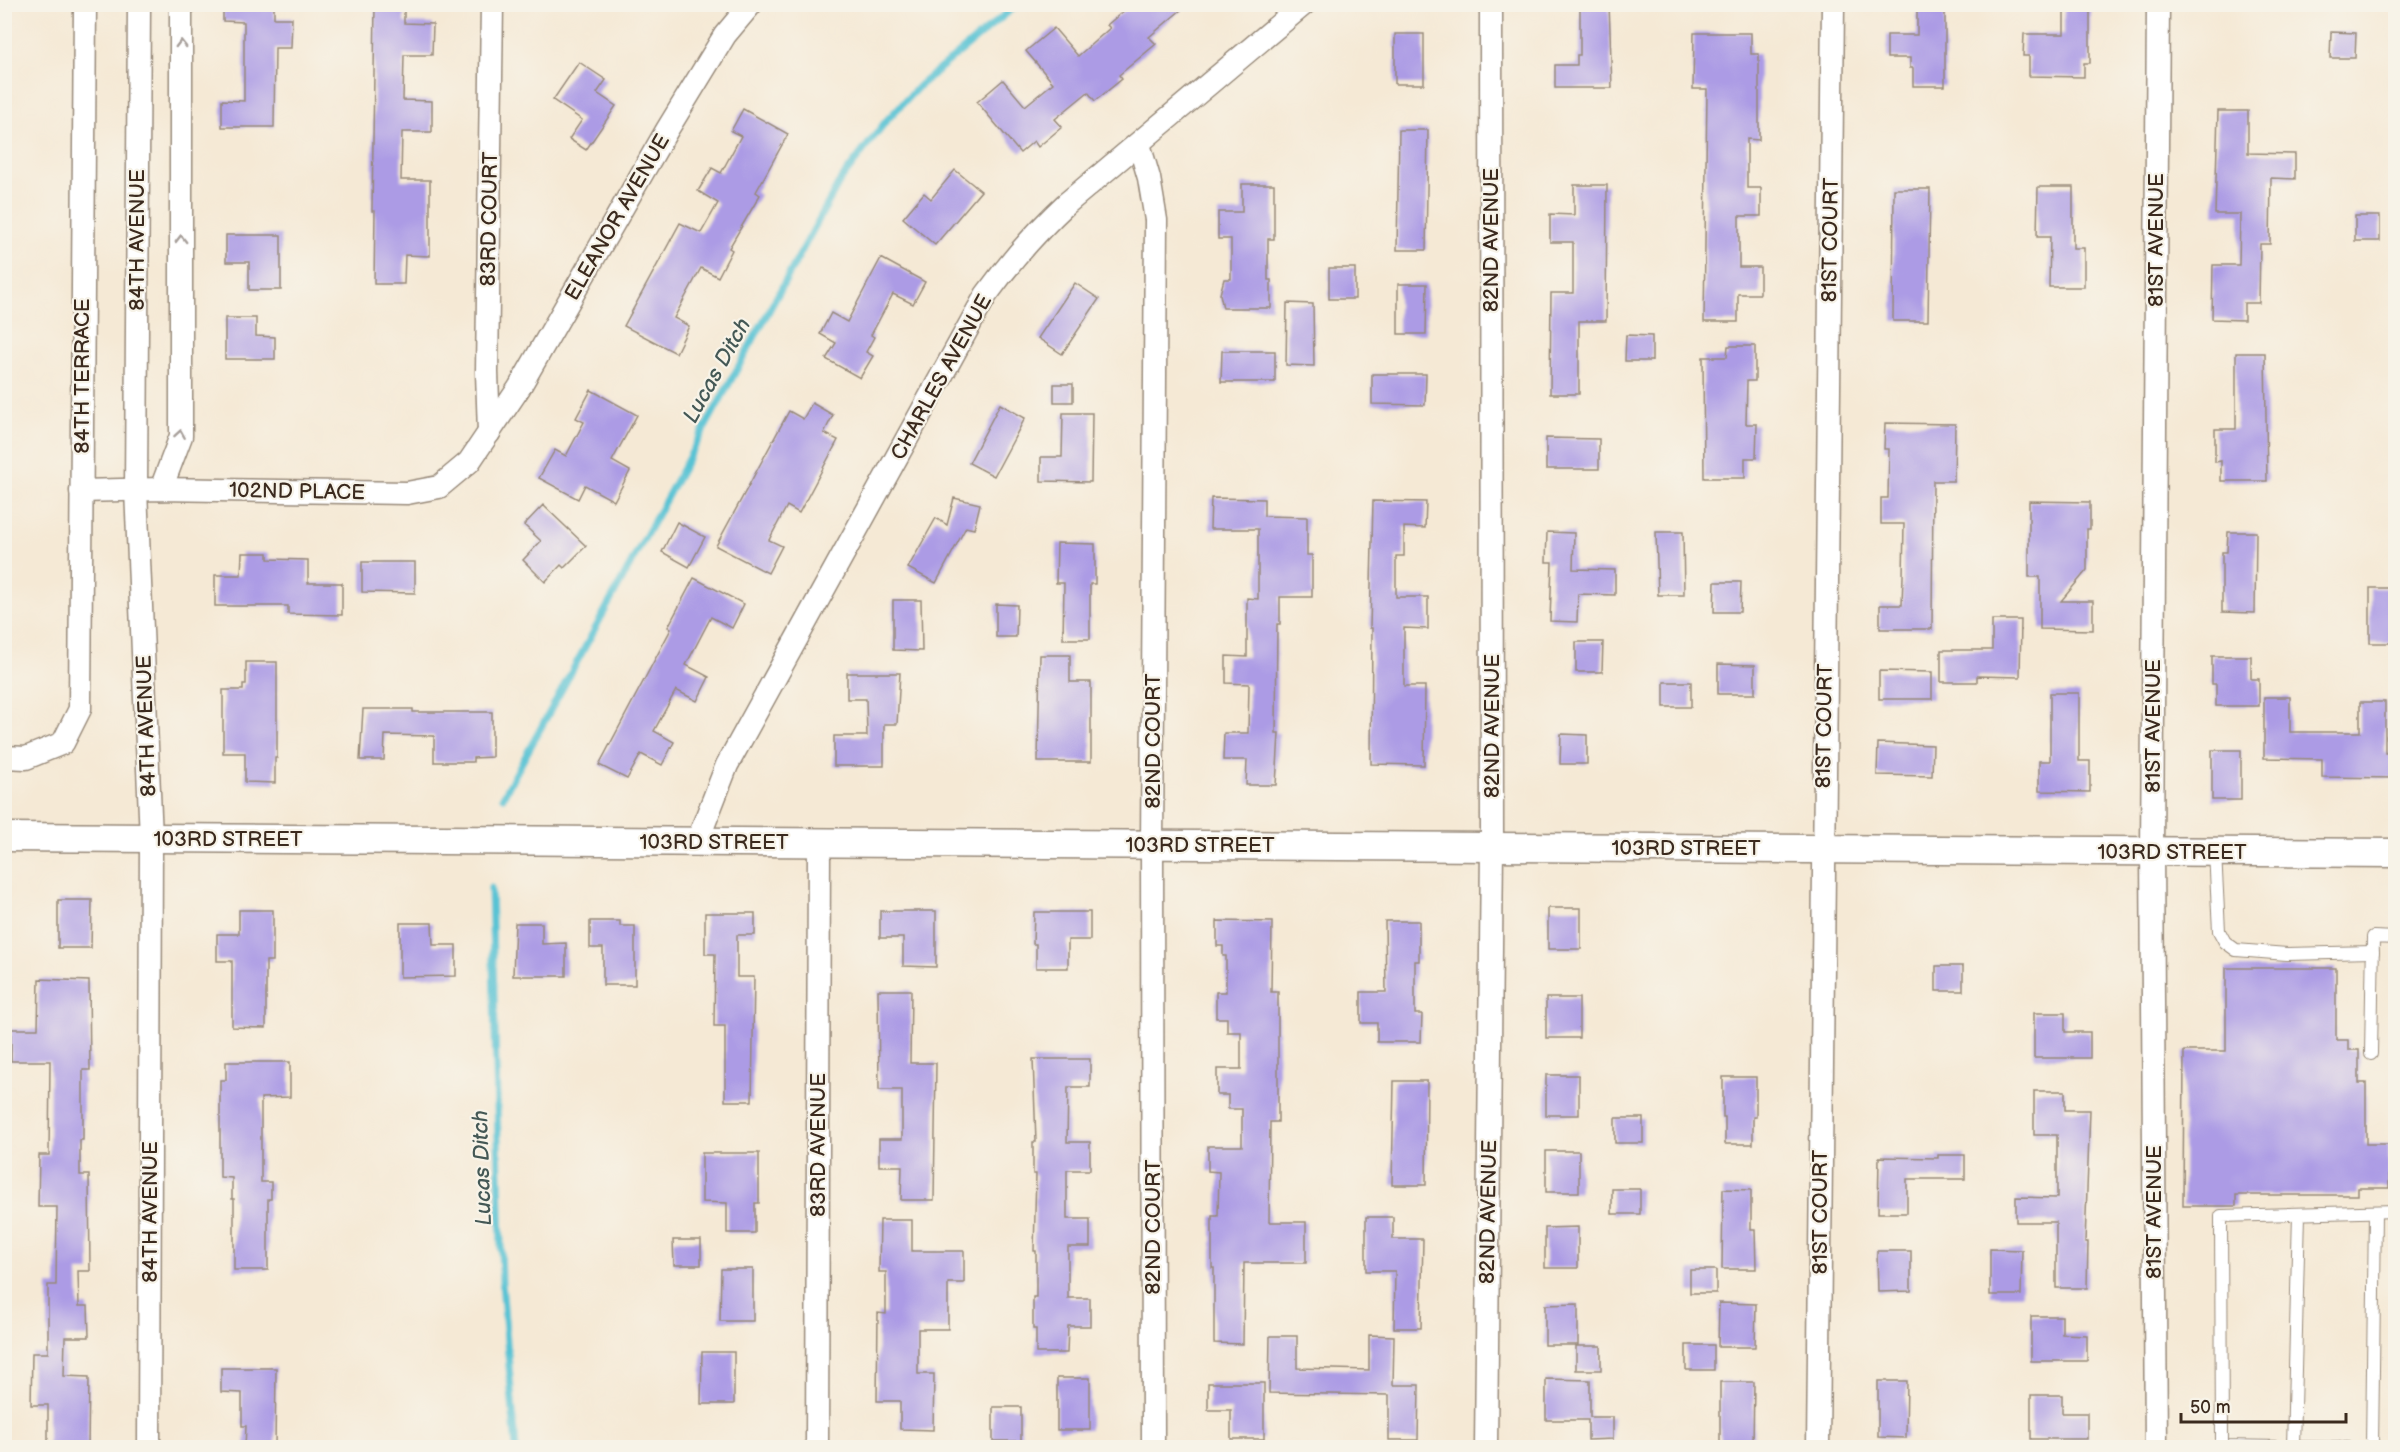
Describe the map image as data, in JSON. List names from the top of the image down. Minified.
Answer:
{"streets":{"street":["ELEANOR AVENUE","83RD COURT","84TH AVENUE","82ND AVENUE","81ST COURT","81ST AVENUE","84TH TERRACE","CHARLES AVENUE","102ND PLACE","82ND COURT","103RD STREET","83RD AVENUE"]},"crossings":[["ELEANOR AVENUE","83RD COURT"],["ELEANOR AVENUE","102ND PLACE"],["83RD COURT","102ND PLACE"],["84TH AVENUE","102ND PLACE"],["84TH AVENUE","103RD STREET"],["82ND AVENUE","103RD STREET"],["81ST COURT","103RD STREET"],["81ST AVENUE","103RD STREET"],["84TH TERRACE","102ND PLACE"],["CHARLES AVENUE","82ND COURT"],["CHARLES AVENUE","103RD STREET"],["82ND COURT","103RD STREET"],["103RD STREET","83RD AVENUE"]],"water":["Lucas Ditch"],"scale_bar":"50 m"}
